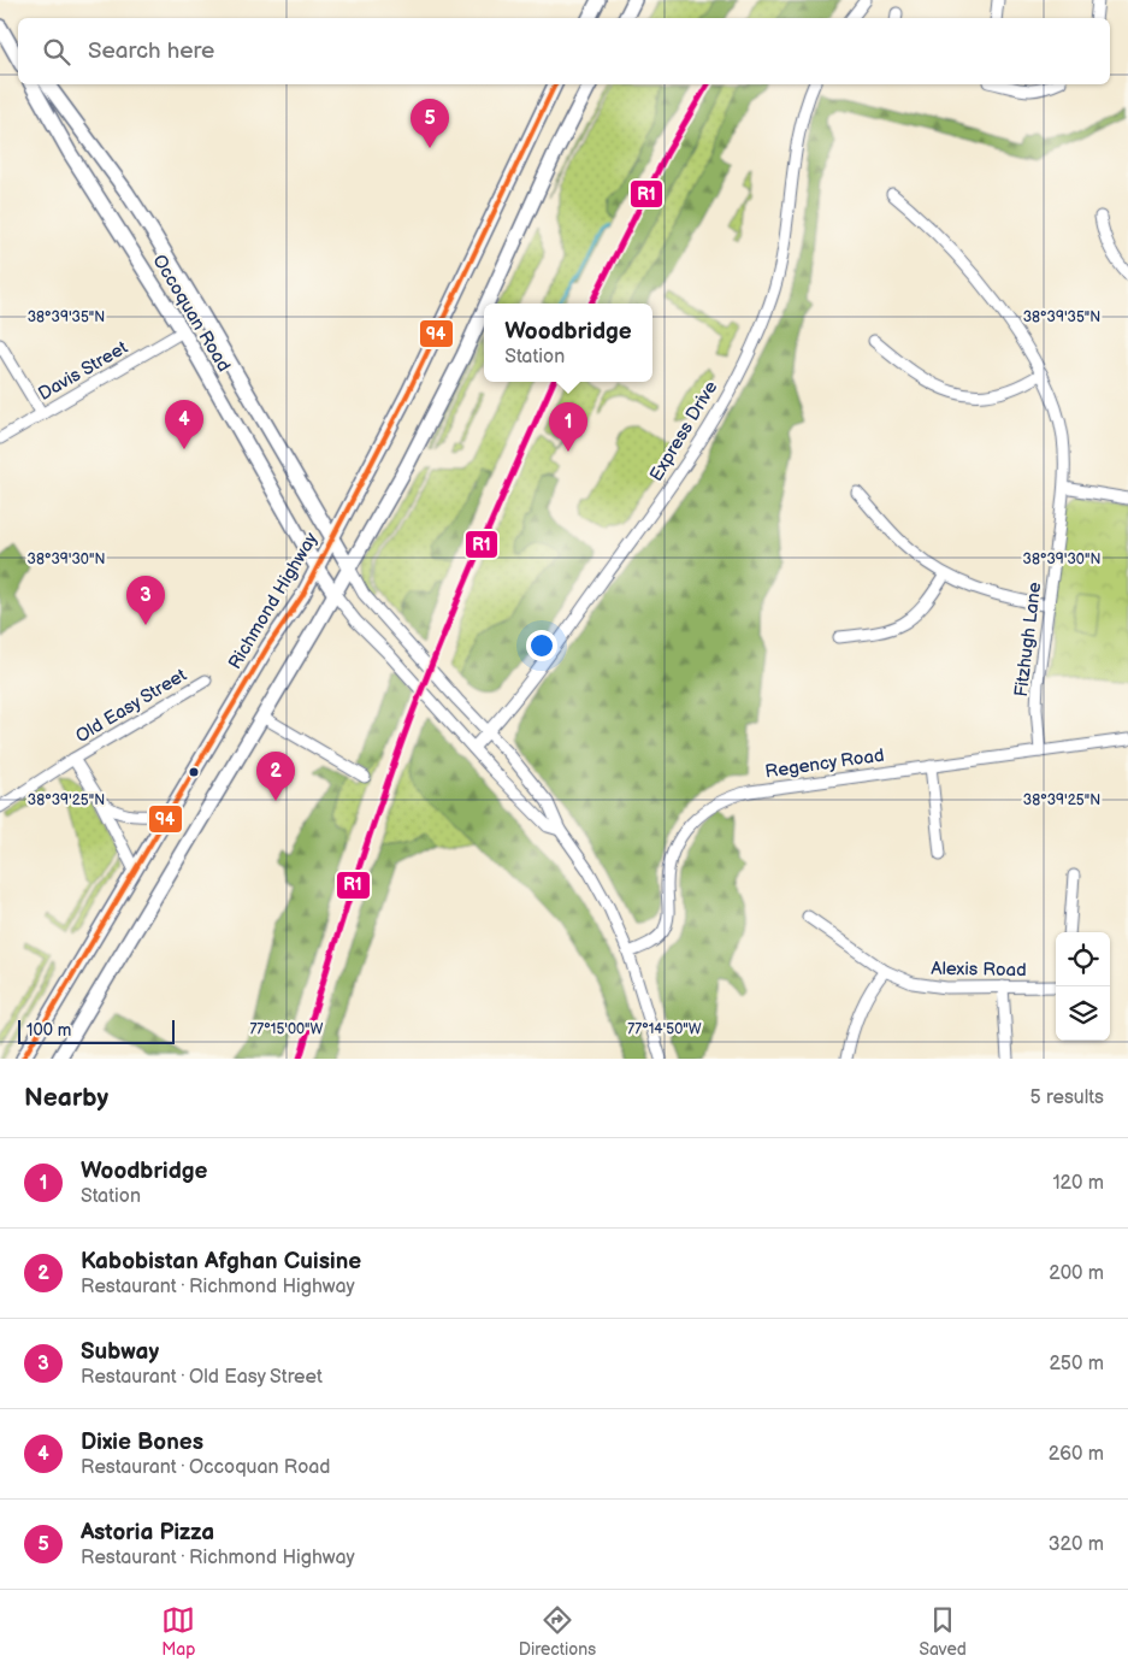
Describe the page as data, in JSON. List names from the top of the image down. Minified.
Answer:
{"streets":{"main road":["Occoquan Road","Richmond Highway"],"street":["Davis Street","Express Drive","Fitzhugh Lane","Old Easy Street","Regency Road","Alexis Road"]},"crossings":[["Occoquan Road","Davis Street"],["Occoquan Road","Richmond Highway"],["Fitzhugh Lane","Regency Road"]],"lines":["transit line R1","transit line 94"],"scale_bar":"100 m","page":{"search":"Search here","pins":["5","4","1","3","2"],"popup":["Woodbridge","Station"],"scale":"100 m","heading":["Nearby","5 results"],"list":[{"mark":"1","name":"Woodbridge","note":"Station","value":"120 m"},{"mark":"2","name":"Kabobistan Afghan Cuisine","note":"Restaurant · Richmond Highway","value":"200 m"},{"mark":"3","name":"Subway","note":"Restaurant · Old Easy Street","value":"250 m"},{"mark":"4","name":"Dixie Bones","note":"Restaurant · Occoquan Road","value":"260 m"},{"mark":"5","name":"Astoria Pizza","note":"Restaurant · Richmond Highway","value":"320 m"}],"nav":["Map","Directions","Saved"]},"coordinates":["38°39'35\"N","38°39'30\"N","38°39'25\"N","77°15'00\"W","77°14'50\"W"]}
